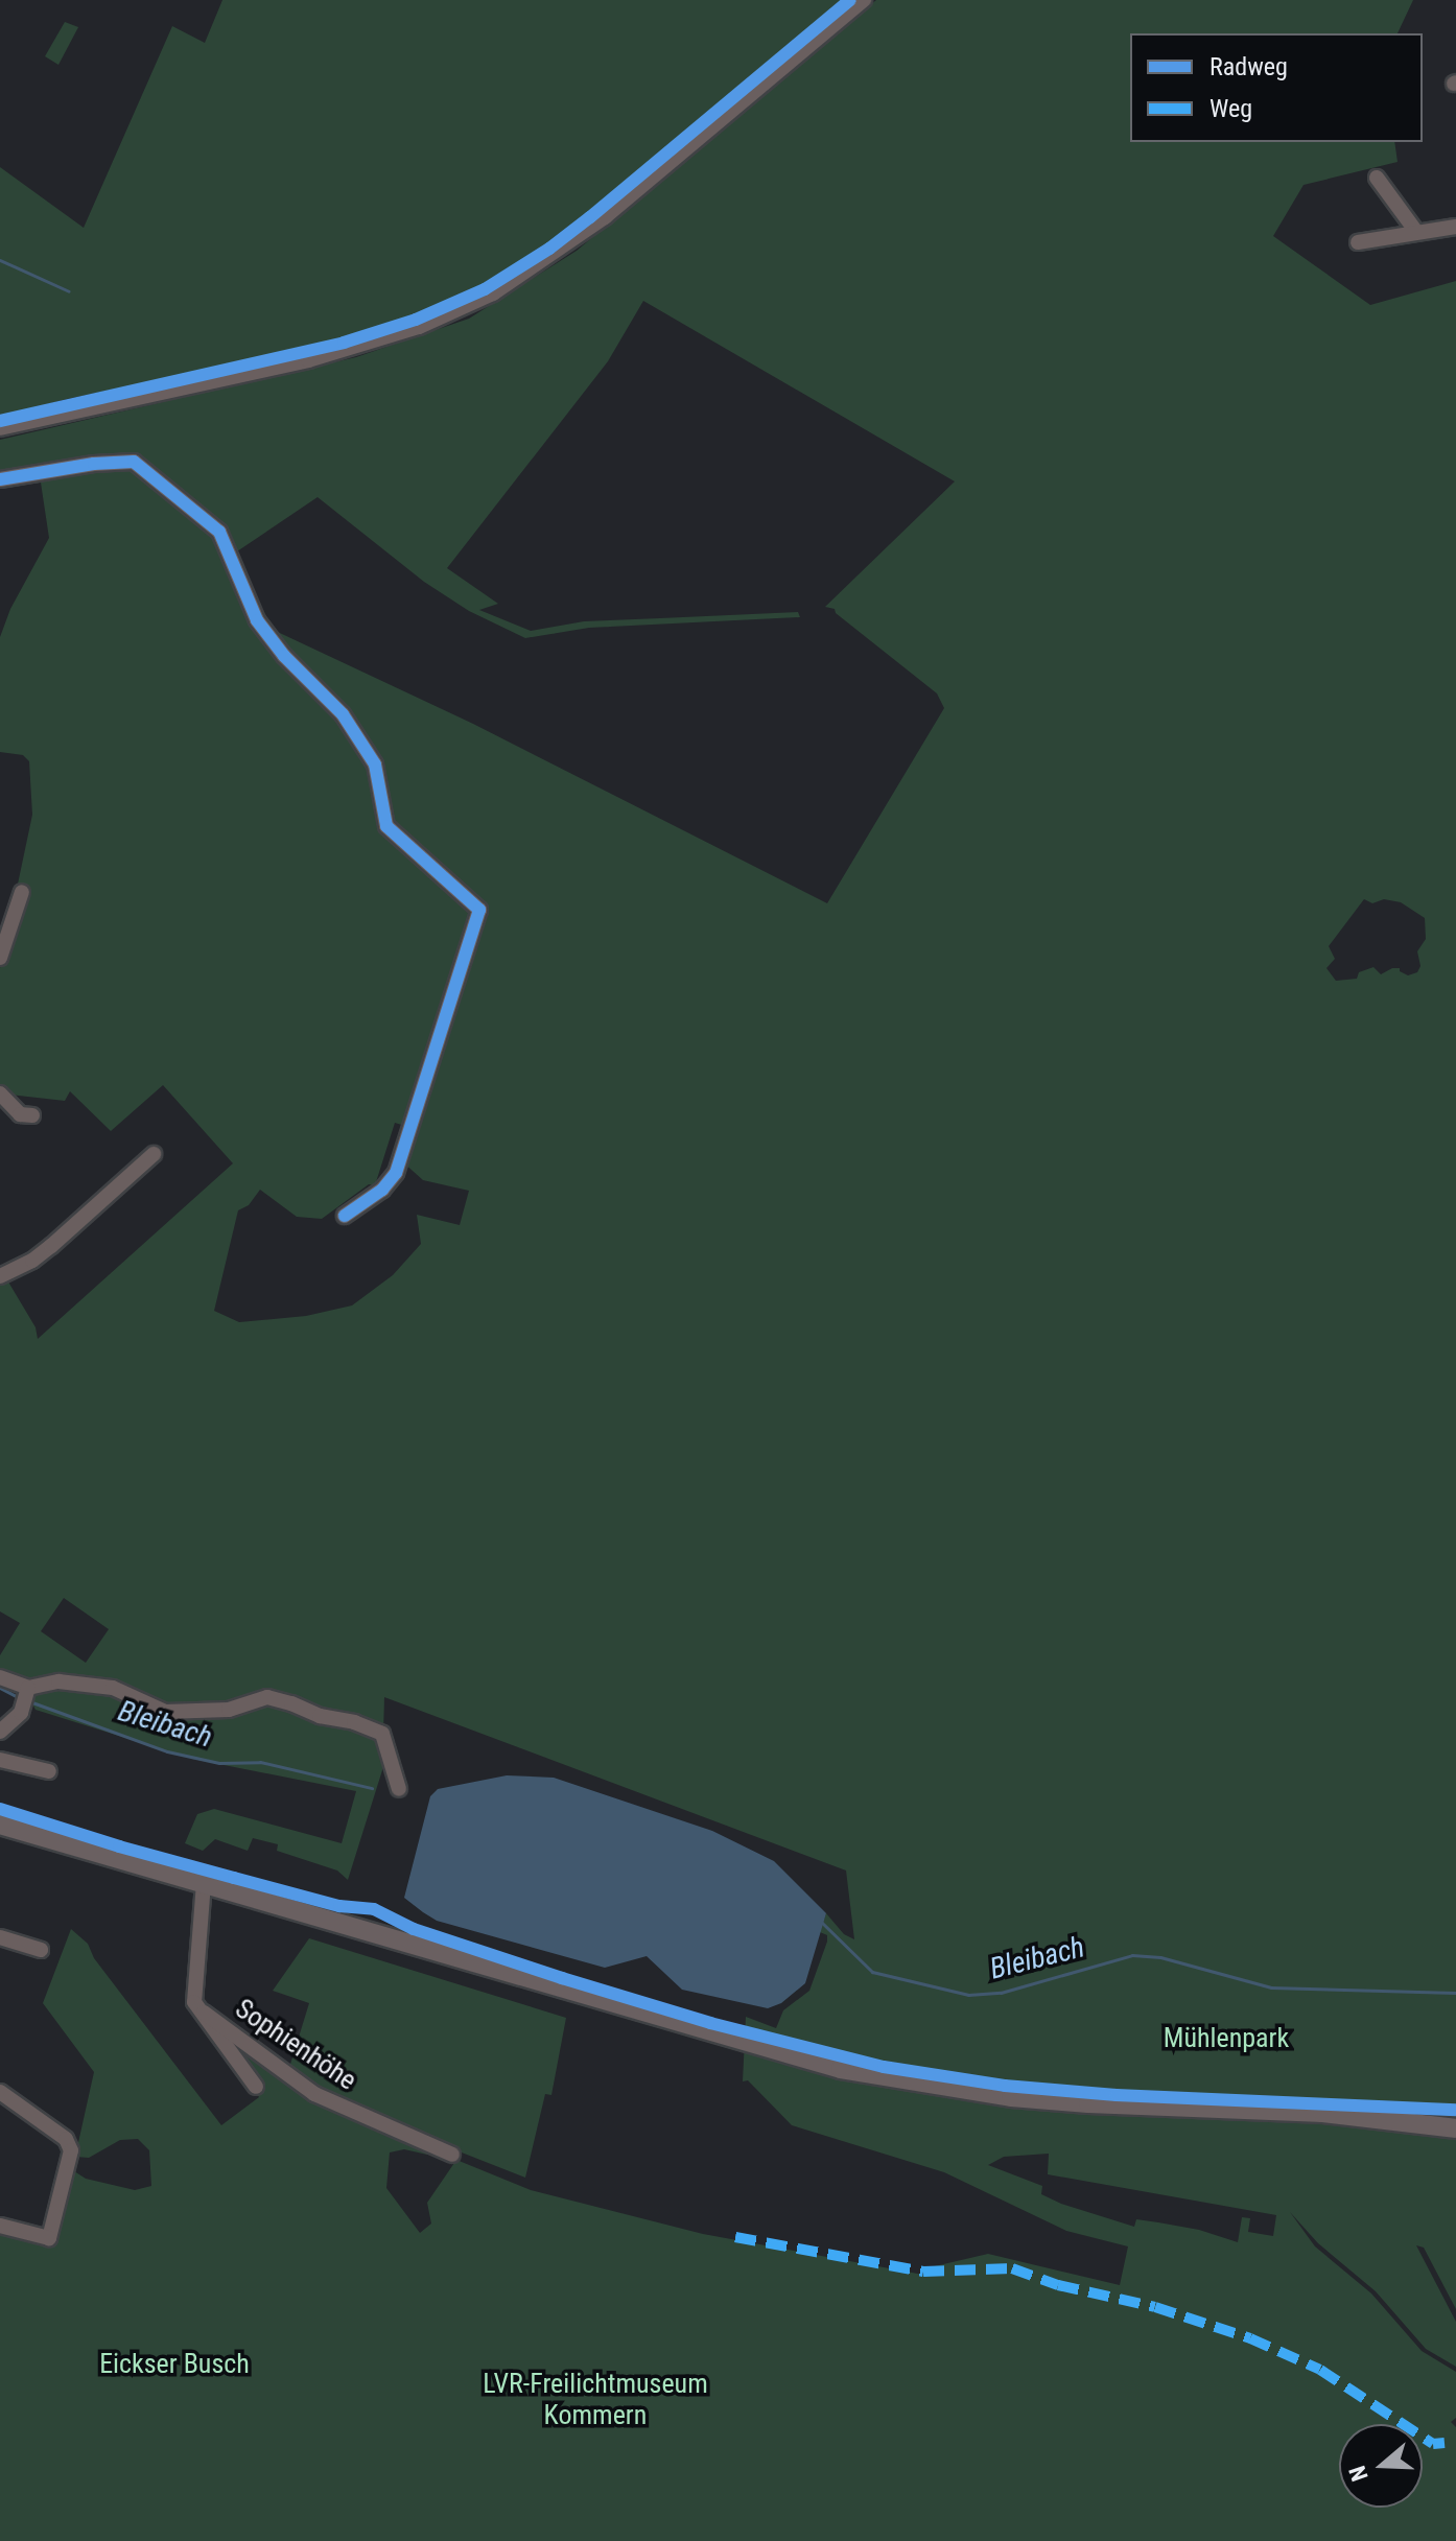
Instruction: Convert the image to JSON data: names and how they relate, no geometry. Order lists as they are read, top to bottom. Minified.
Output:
{"streets":{"street":["Sophienhöhe"]},"water":["Bleibach"],"parks":["Mühlenpark","Eickser Busch","LVR-Freilichtmuseum Kommern"],"legend":["Radweg","Weg"],"north":"left"}
